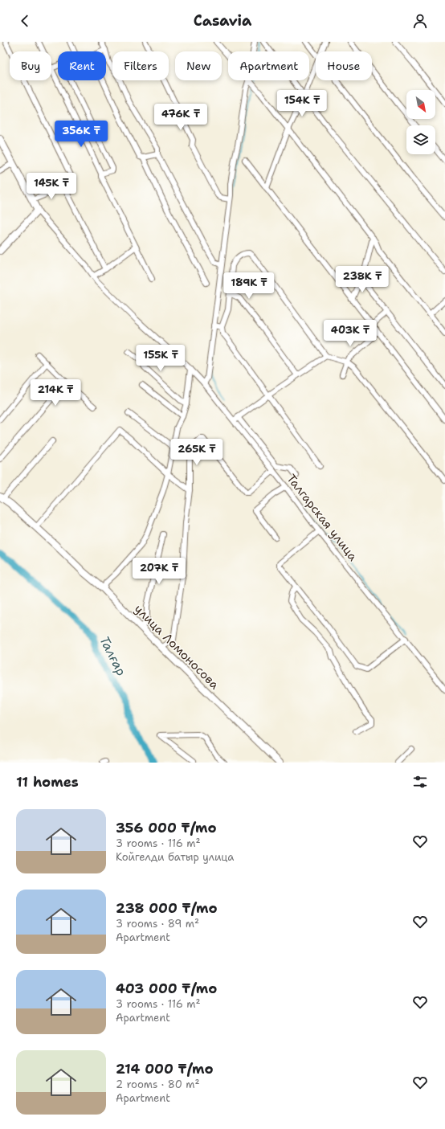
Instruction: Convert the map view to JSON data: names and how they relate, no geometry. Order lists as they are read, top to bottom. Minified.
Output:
{"streets":{"main road":["улица Ломоносова"],"street":["Талгарская улица"]},"water":["Талғар"],"north":"bottom right","page":{"header":"Casavia","chip":["Buy","Rent","Filters","New","Apartment","House"],"price":["154K ₸","476K ₸","356K ₸","145K ₸","238K ₸","189K ₸","403K ₸","155K ₸","214K ₸","265K ₸","207K ₸"],"heading":"11 homes","list":[{"name":"356 000 ₸/mo","note":"3 rooms · 116 m² · Койгелди батыр улица"},{"name":"238 000 ₸/mo","note":"3 rooms · 89 m² · Apartment"},{"name":"403 000 ₸/mo","note":"3 rooms · 116 m² · Apartment"},{"name":"214 000 ₸/mo","note":"2 rooms · 80 m² · Apartment"}]}}
